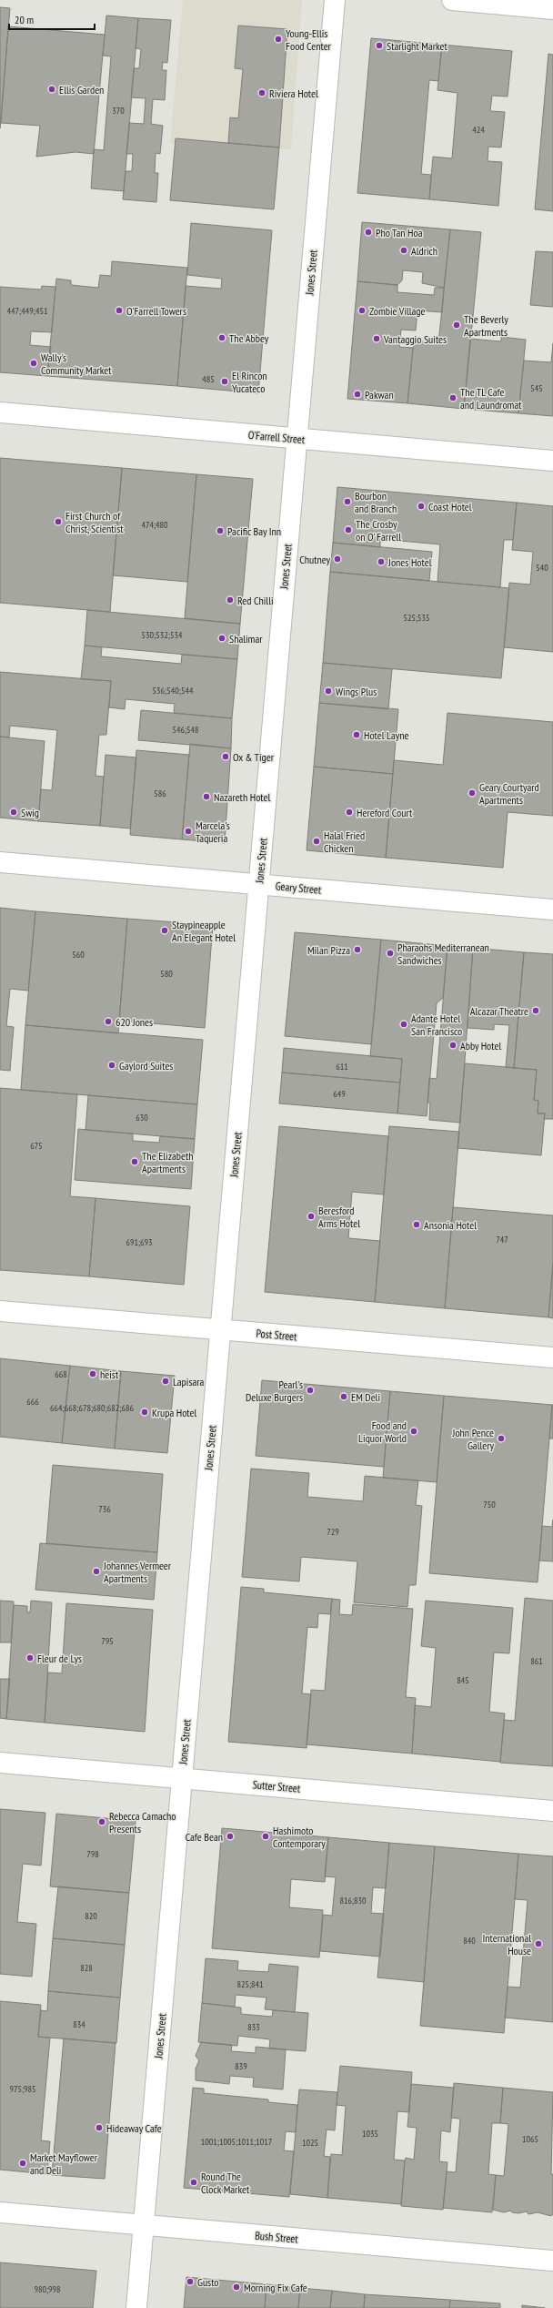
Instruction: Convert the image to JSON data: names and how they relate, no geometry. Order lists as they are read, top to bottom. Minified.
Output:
{"streets":{"main road":["Jones Street","O'Farrell Street","Geary Street","Post Street","Sutter Street","Bush Street"]},"crossings":[["Jones Street","O'Farrell Street"],["Jones Street","Geary Street"],["Jones Street","Post Street"],["Jones Street","Sutter Street"],["Jones Street","Bush Street"]],"places":["Young-Ellis Food Center","Starlight Market","Ellis Garden","Riviera Hotel","Pho Tan Hoa","Aldrich","O'Farrell Towers","Zombie Village","The Beverly Apartments","The Abbey","Vantaggio Suites","Wally's Community Market","El Rincon Yucateco","Pakwan","The TL Cafe and Laundromat","Bourbon and Branch","Coast Hotel","First Church of Christ, Scientist","The Crosby on O' Farrell","Pacific Bay Inn","Chutney","Jones Hotel","Red Chilli","Shalimar","Wings Plus","Hotel Layne","Ox & Tiger","Geary Courtyard Apartments","Nazareth Hotel","Swig","Hereford Court","Marcela's Taqueria","Halal Fried Chicken","Staypineapple An Elegant Hotel","Milan Pizza","Pharaohs Mediterranean Sandwiches","Alcazar Theatre","620 Jones","Adante Hotel San Francisco","Abby Hotel","Gaylord Suites","The Elizabeth Apartments","Beresford Arms Hotel","Ansonia Hotel","heist","Lapisara","Pearl's Deluxe Burgers","EM Deli","Krupa Hotel","Food and Liquor World","John Pence Gallery","Johannes Vermeer Apartments","Fleur de Lys","Rebecca Camacho Presents","Cafe Bean","Hashimoto Contemporary","International House","Hideaway Cafe","Market Mayflower and Deli","Round The Clock Market","Gusto","Morning Fix Cafe"],"house_numbers":["370","424","447;449;451","485","545","474;480","540","525;535","530;532;534","536;540;544","546;548","586","560","580","611","649","630","675","747","691;693","668","666","664;668;678;680;682;686","750","736","729","795","861","845","798","816;830","820","840","828","825;841","834","833","839","975;985","1035","1065","1001;1005;1011;1017","1025","980;998"],"scale_bar":"20 m"}
